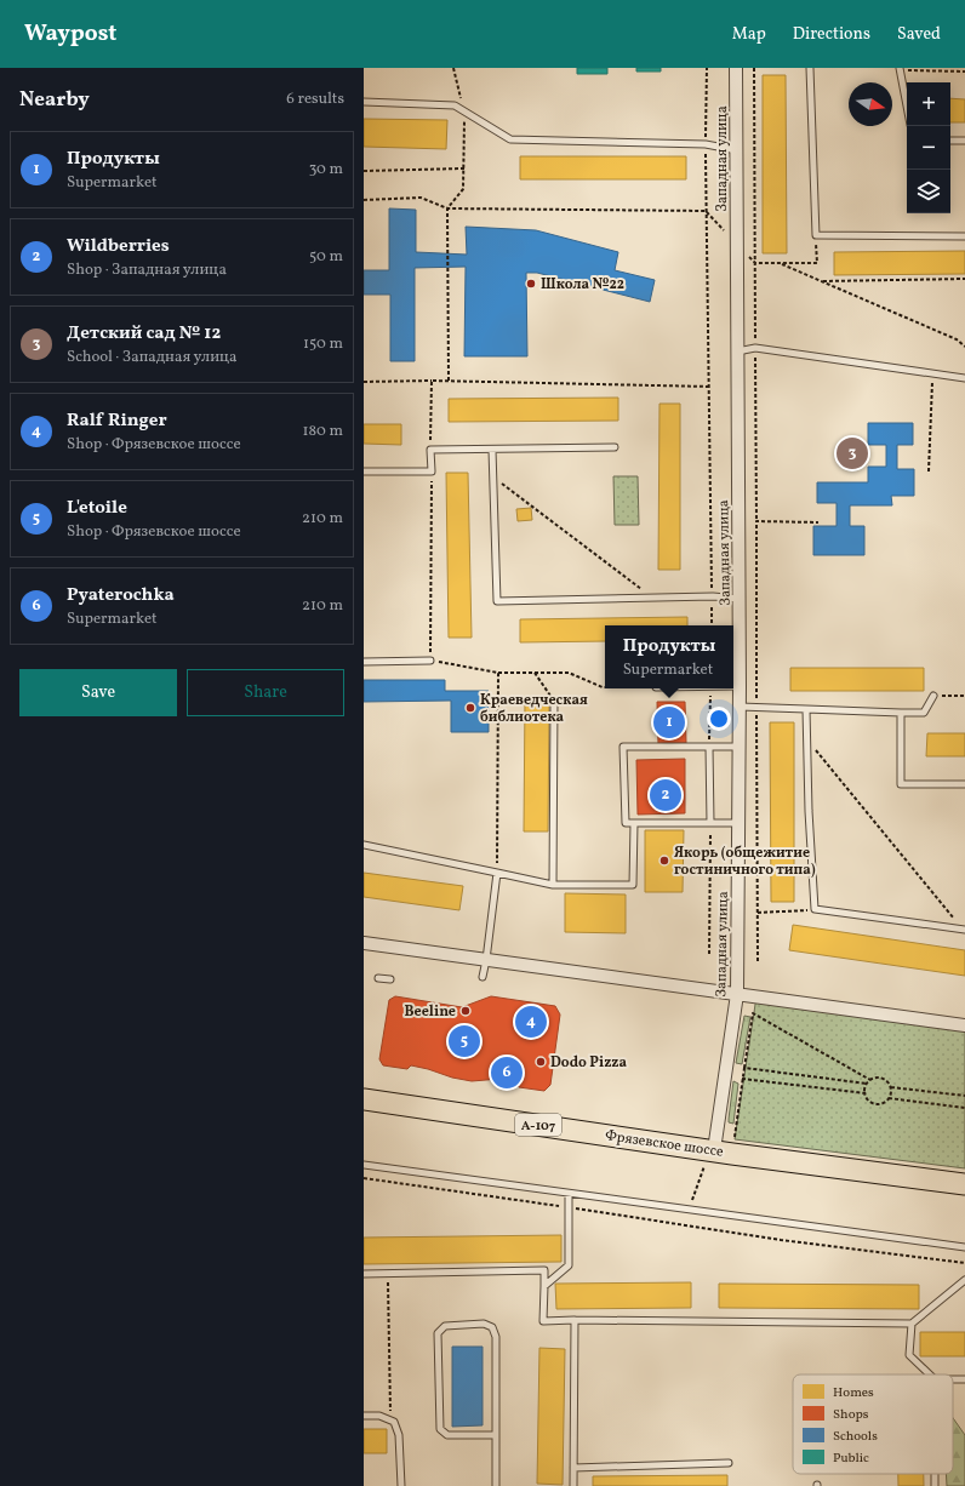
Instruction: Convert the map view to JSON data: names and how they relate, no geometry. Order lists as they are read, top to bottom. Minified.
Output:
{"streets":{"highway":["А-107","Фрязевское шоссе"],"street":["Западная улица"]},"crossings":[["Западная улица","Фрязевское шоссе"]],"places":["Школа №22","Краеведческая библиотека","Якорь (общежитие гостиничного типа)","Beeline","Dodo Pizza"],"legend":["Homes","Shops","Schools","Public"],"north":"right","page":{"header":"Waypost","nav":["Map","Directions","Saved"],"heading":["Nearby","6 results"],"map_buttons":["+","−"],"list":[{"mark":"1","name":"Продукты","note":"Supermarket","value":"30 m"},{"mark":"2","name":"Wildberries","note":"Shop · Западная улица","value":"50 m"},{"mark":"3","name":"Детский сад № 12","note":"School · Западная улица","value":"150 m"},{"mark":"4","name":"Ralf Ringer","note":"Shop · Фрязевское шоссе","value":"180 m"},{"mark":"5","name":"L'etoile","note":"Shop · Фрязевское шоссе","value":"210 m"},{"mark":"6","name":"Pyaterochka","note":"Supermarket","value":"210 m"}],"pins":["3","1","2","4","5","6"],"popup":["Продукты","Supermarket"],"buttons":["Save","Share"]}}
